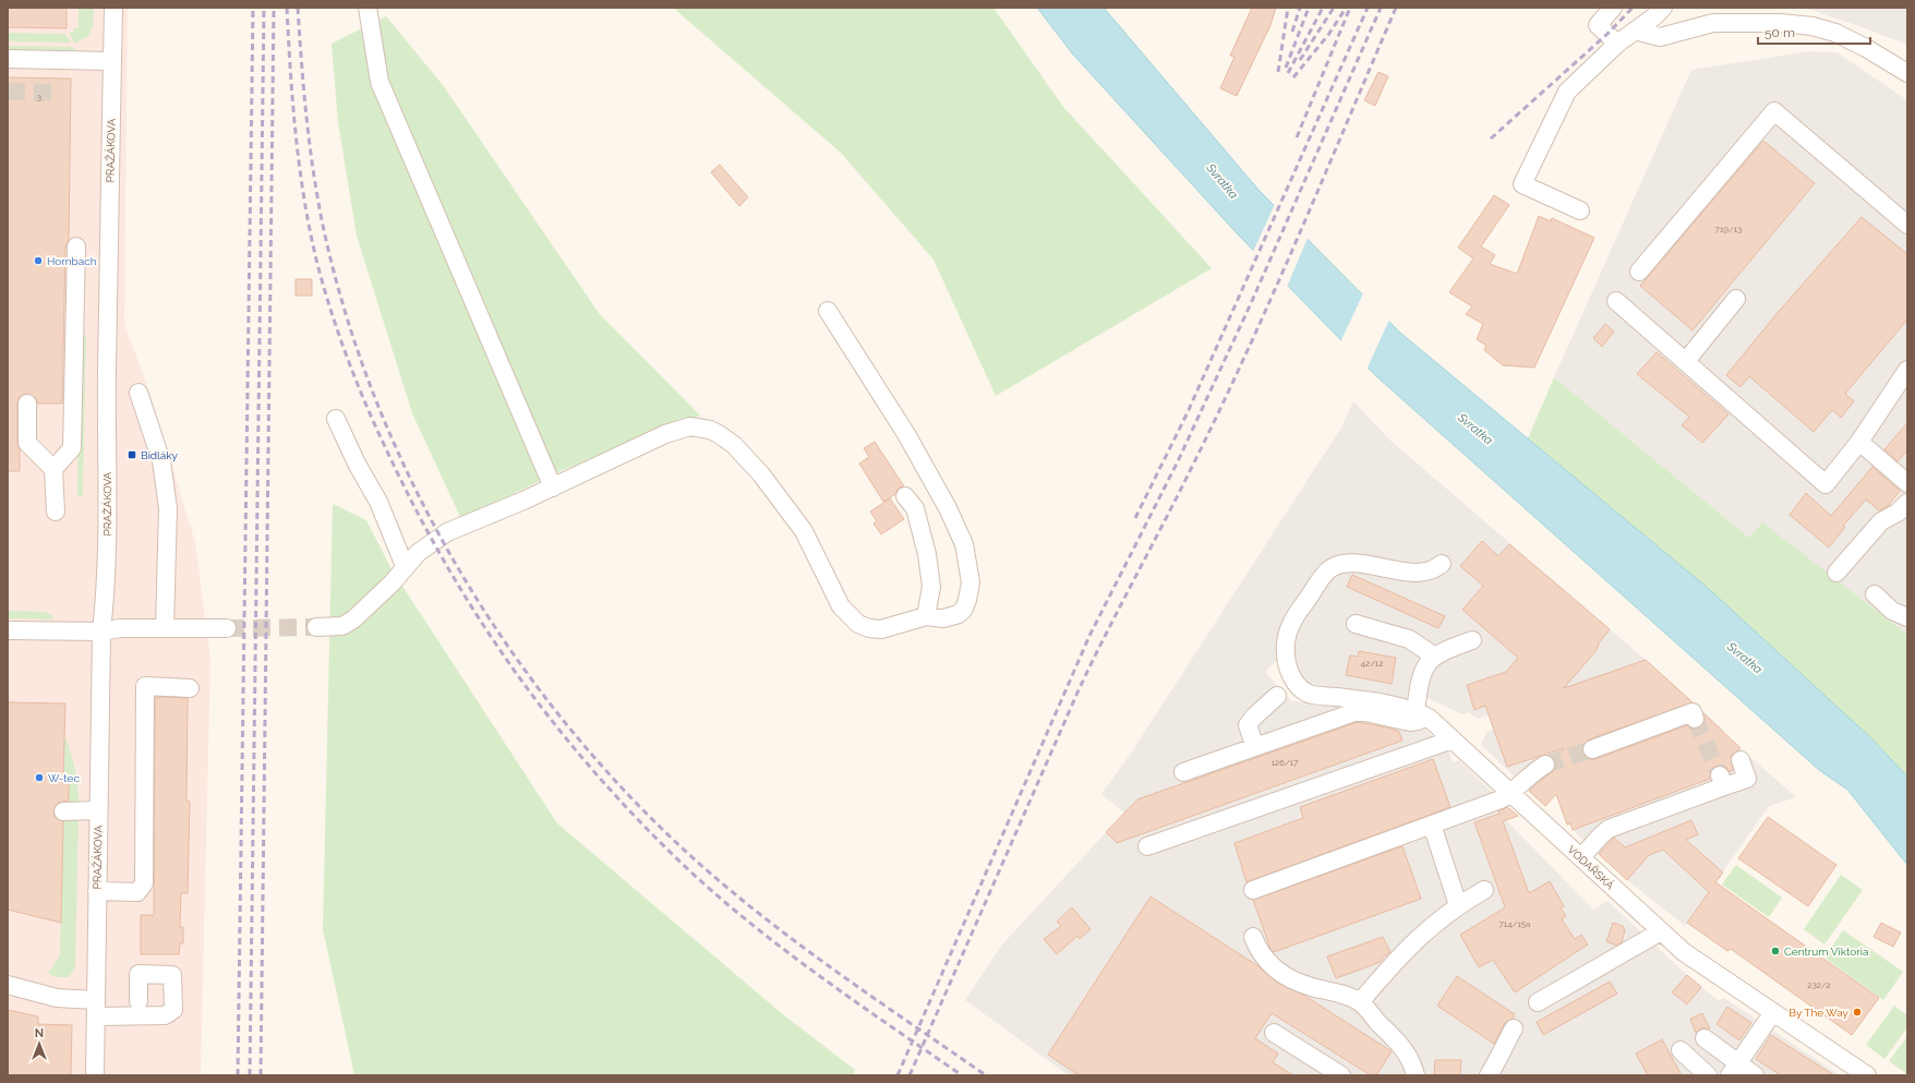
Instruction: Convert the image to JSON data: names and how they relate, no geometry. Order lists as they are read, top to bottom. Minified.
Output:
{"streets":{"street":["PRAŽÁKOVA","VODAŘSKÁ"]},"water":["Svratka"],"places":{"other":["Hornbach","W-tec","Centrum Viktoria","By The Way"],"transit":["Bidláky"]},"house_numbers":["3","719/13","42/12","126/17","714/15a","232/2"],"scale_bar":"50 m","north":"top"}
